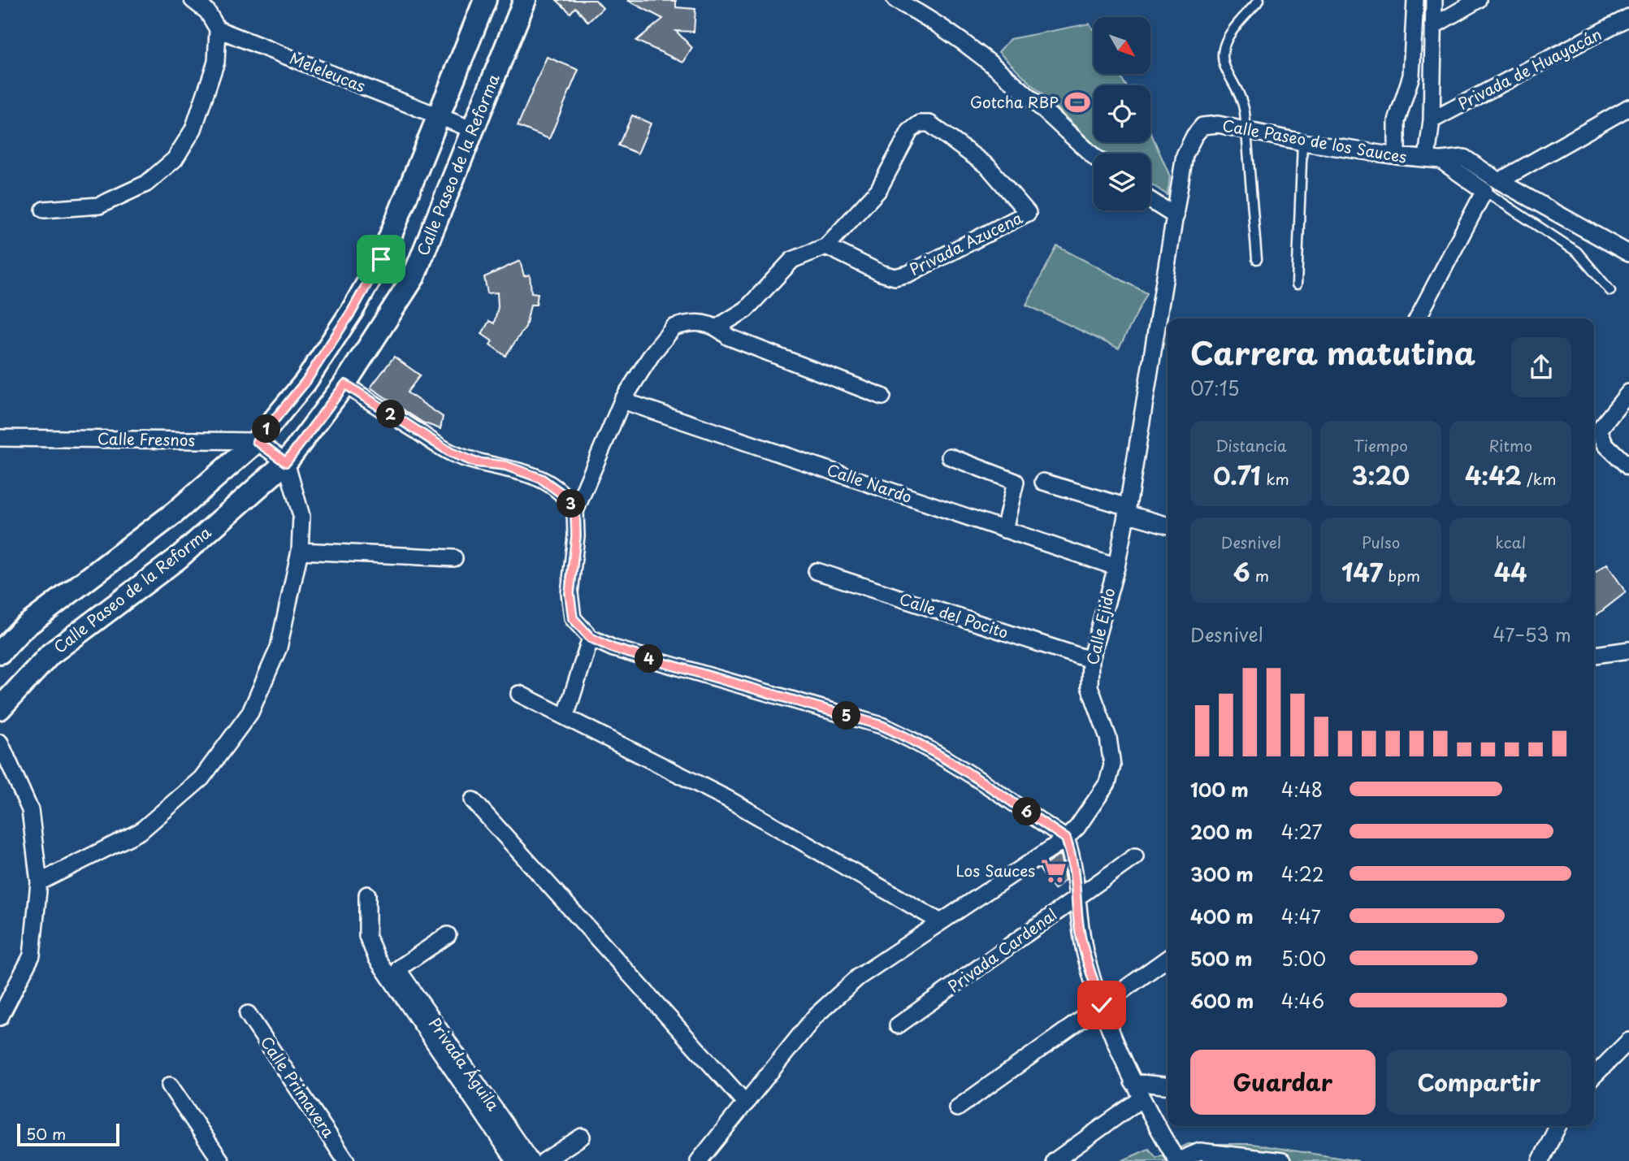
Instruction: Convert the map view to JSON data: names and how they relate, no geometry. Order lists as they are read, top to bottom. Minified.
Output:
{"streets":{"main road":["Calle Paseo de la Reforma"],"street":["Privada de Huayacán","Meleleucas","Calle Paseo de los Sauces","Privada Azucena","Calle Fresnos","Calle Nardo","Calle del Pocito","Calle Ejido","Privada Cardenal","Privada Águila","Calle Primavera"]},"crossings":[["Meleleucas","Calle Paseo de la Reforma"],["Calle Paseo de los Sauces","Calle Ejido"],["Calle Nardo","Calle Ejido"],["Calle del Pocito","Calle Ejido"]],"places":{"sports":["Gotcha RBP"],"supermarket":["Los Sauces"]},"scale_bar":"50 m","north":"bottom right","page":{"heading":["Carrera matutina","07:15"],"pins":["2","1","3","4","5","6"],"stats":[["Distancia","0.71 km"],["Tiempo","3:20"],["Ritmo","4:42 /km"],["Desnivel","6 m"],["Pulso","147 bpm"],["kcal","44"]],"chart":["Desnivel","47–53 m"],"list":[{"name":"100 m","note":"4:48"},{"name":"200 m","note":"4:27"},{"name":"300 m","note":"4:22"},{"name":"400 m","note":"4:47"},{"name":"500 m","note":"5:00"},{"name":"600 m","note":"4:46"}],"buttons":["Guardar","Compartir"],"scale":"50 m"}}
